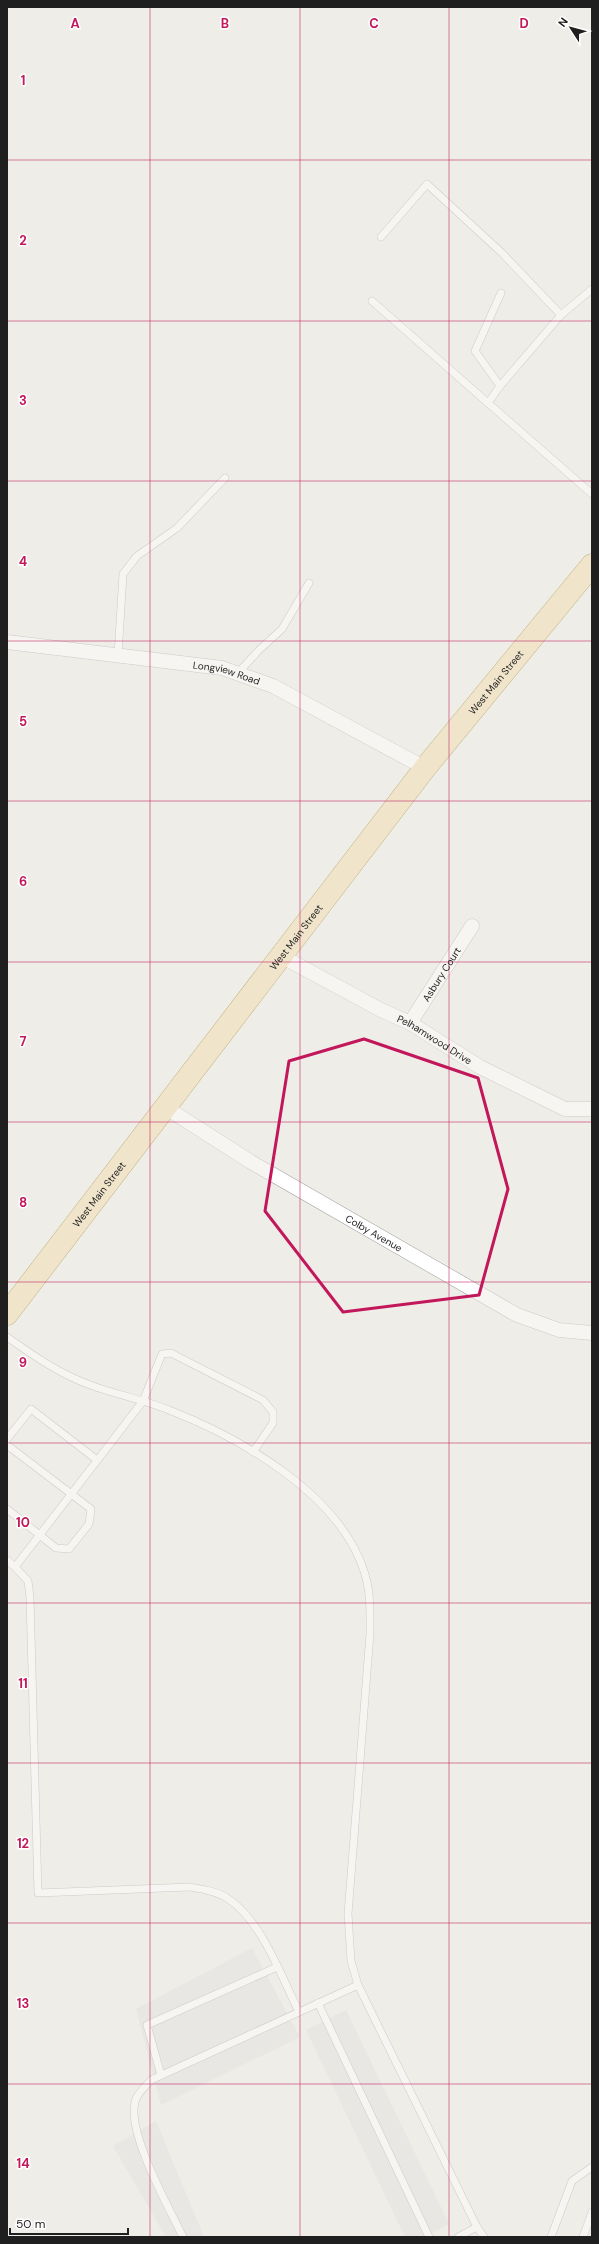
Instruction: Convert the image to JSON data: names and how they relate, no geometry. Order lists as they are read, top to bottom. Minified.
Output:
{"streets":{"main road":["West Main Street"],"street":["Longview Road","Asbury Court","Pelhamwood Drive","Colby Avenue"]},"crossings":[["Longview Road","West Main Street"],["West Main Street","Pelhamwood Drive"],["West Main Street","Colby Avenue"],["Asbury Court","Pelhamwood Drive"]],"scale_bar":"50 m","north":"top left","grid":{"columns":["A","B","C","D"],"rows":["1","2","3","4","5","6","7","8","9","10","11","12","13","14"]}}
